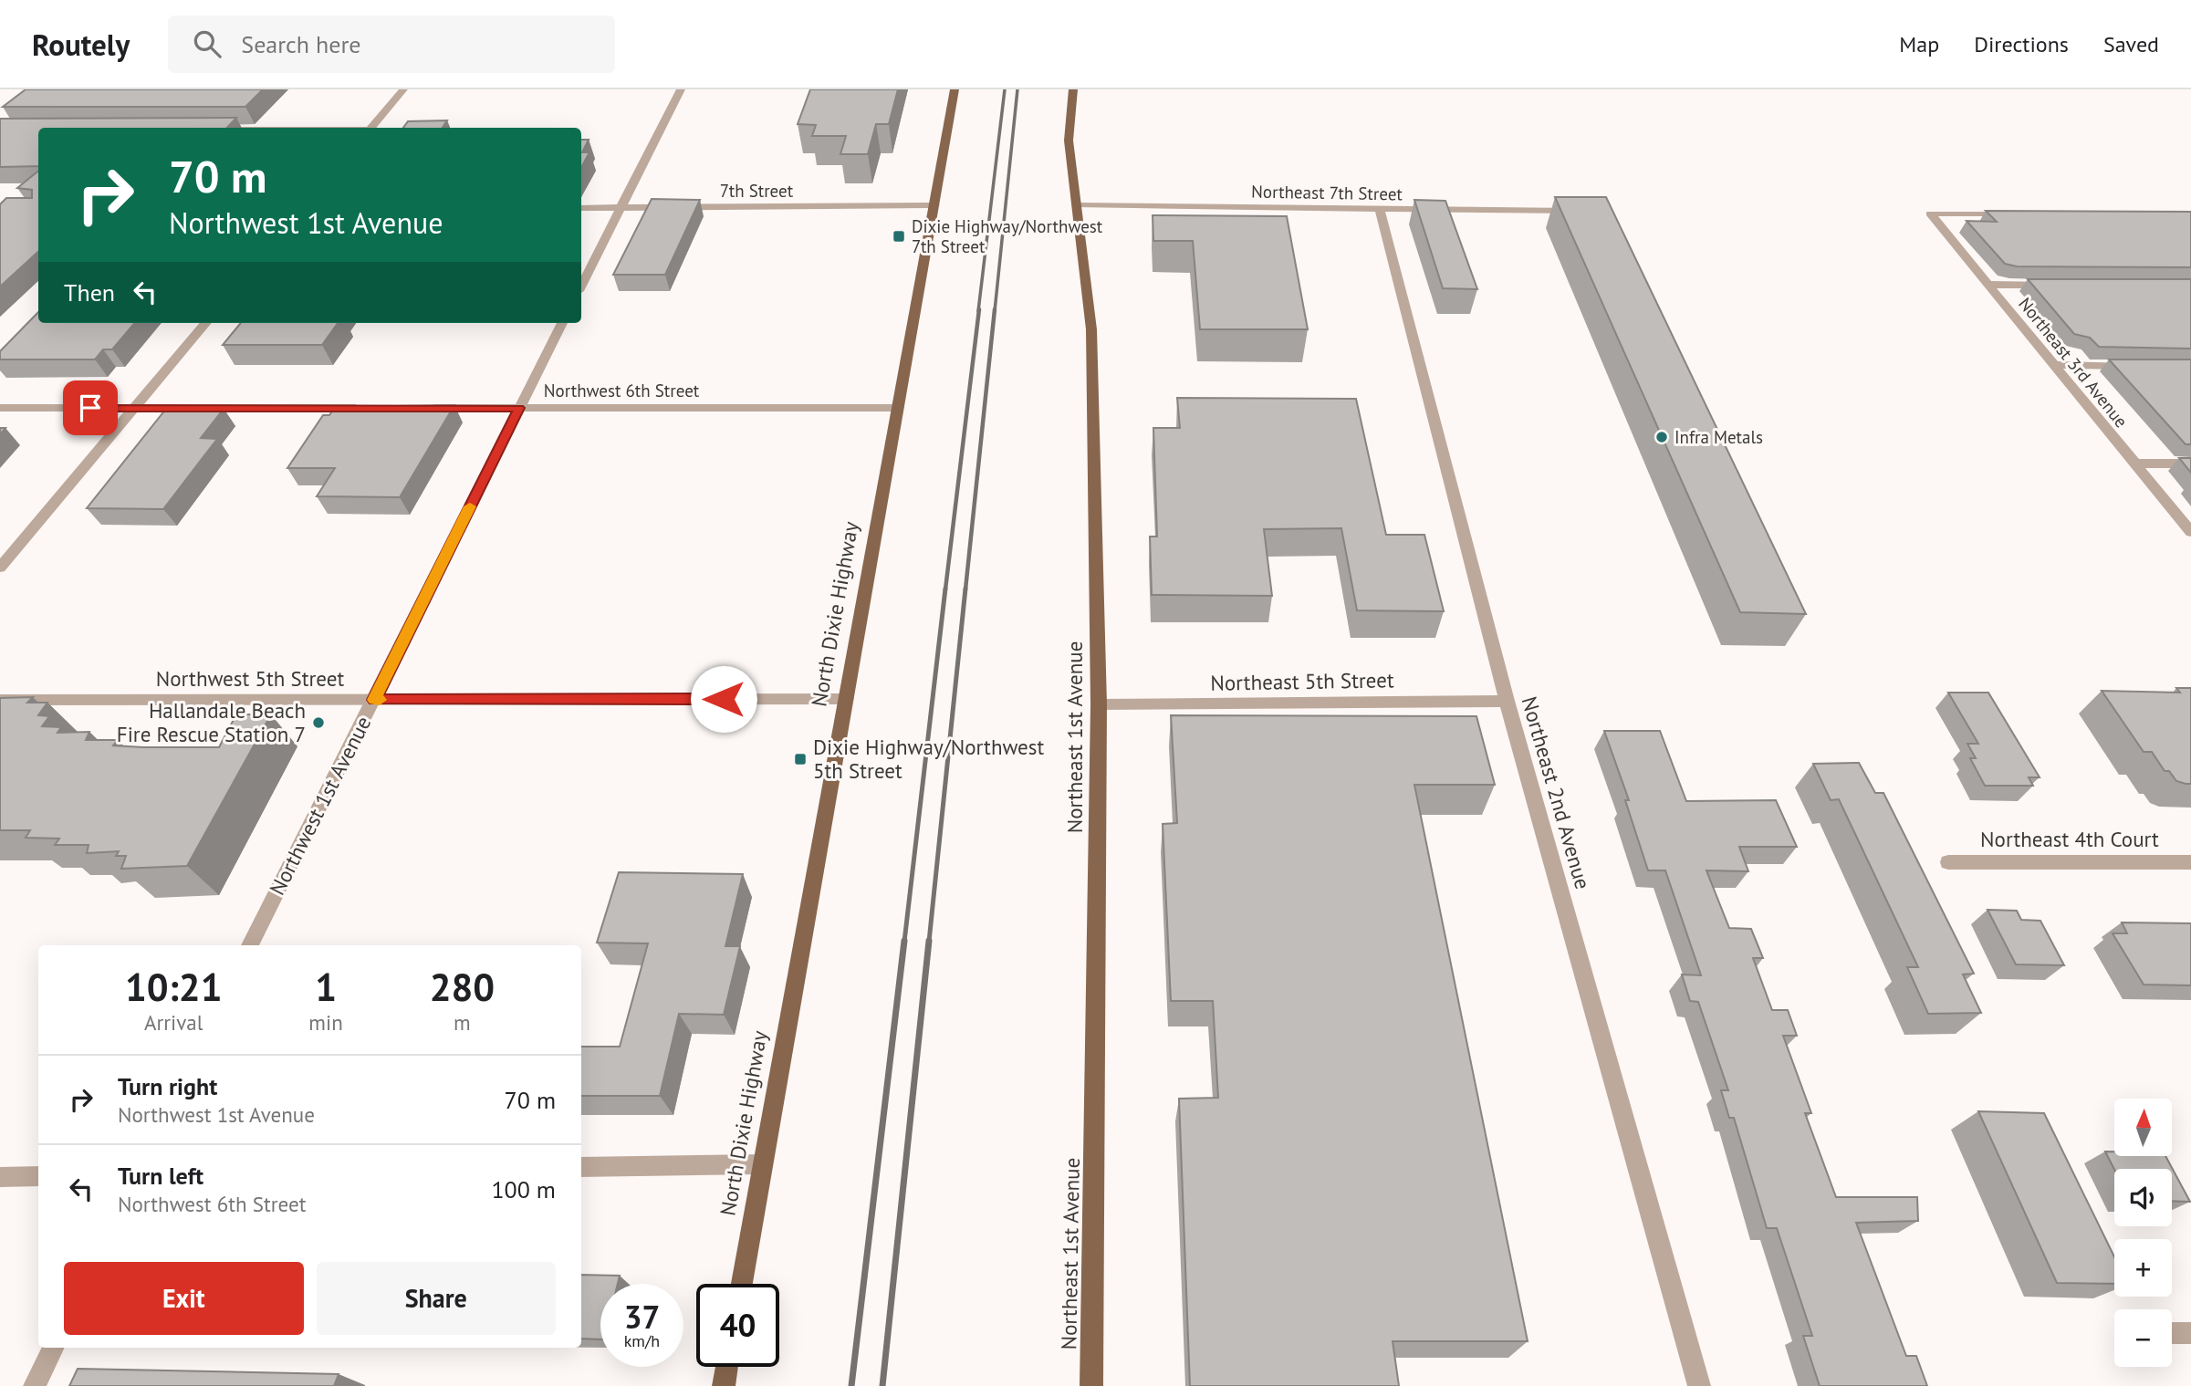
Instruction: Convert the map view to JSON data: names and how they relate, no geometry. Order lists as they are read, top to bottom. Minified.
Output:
{"streets":{"main road":["North Dixie Highway","Northeast 1st Avenue"],"street":["7th Street","Northeast 7th Street","Northeast 3rd Avenue","Northwest 6th Street","Northwest 5th Street","Northeast 5th Street","Northeast 2nd Avenue","Northwest 1st Avenue","Northeast 4th Court"]},"crossings":[["7th Street","North Dixie Highway"],["Northeast 7th Street","Northeast 1st Avenue"],["Northeast 7th Street","Northeast 2nd Avenue"],["Northwest 6th Street","North Dixie Highway"],["Northwest 6th Street","Northwest 1st Avenue"],["North Dixie Highway","Northwest 5th Street"],["Northwest 5th Street","Northwest 1st Avenue"],["Northeast 5th Street","Northeast 1st Avenue"],["Northeast 5th Street","Northeast 2nd Avenue"]],"places":{"transit":["Dixie Highway/Northwest 7th Street","Dixie Highway/Northwest 5th Street"],"other":["Infra Metals","Hallandale Beach Fire Rescue Station 7"]},"north":"top","page":{"header":"Routely","search":"Search here","nav":["Map","Directions","Saved"],"turn":["70 m","Northwest 1st Avenue"],"then":"Then","eta":["10:21","Arrival","1","min","280","m"],"list":[{"name":"Turn right","note":"Northwest 1st Avenue","value":"70 m"},{"name":"Turn left","note":"Northwest 6th Street","value":"100 m"}],"map_buttons":["+","−"],"buttons":["Exit","Share"],"speed":"37 km/h","limit":"40"}}
